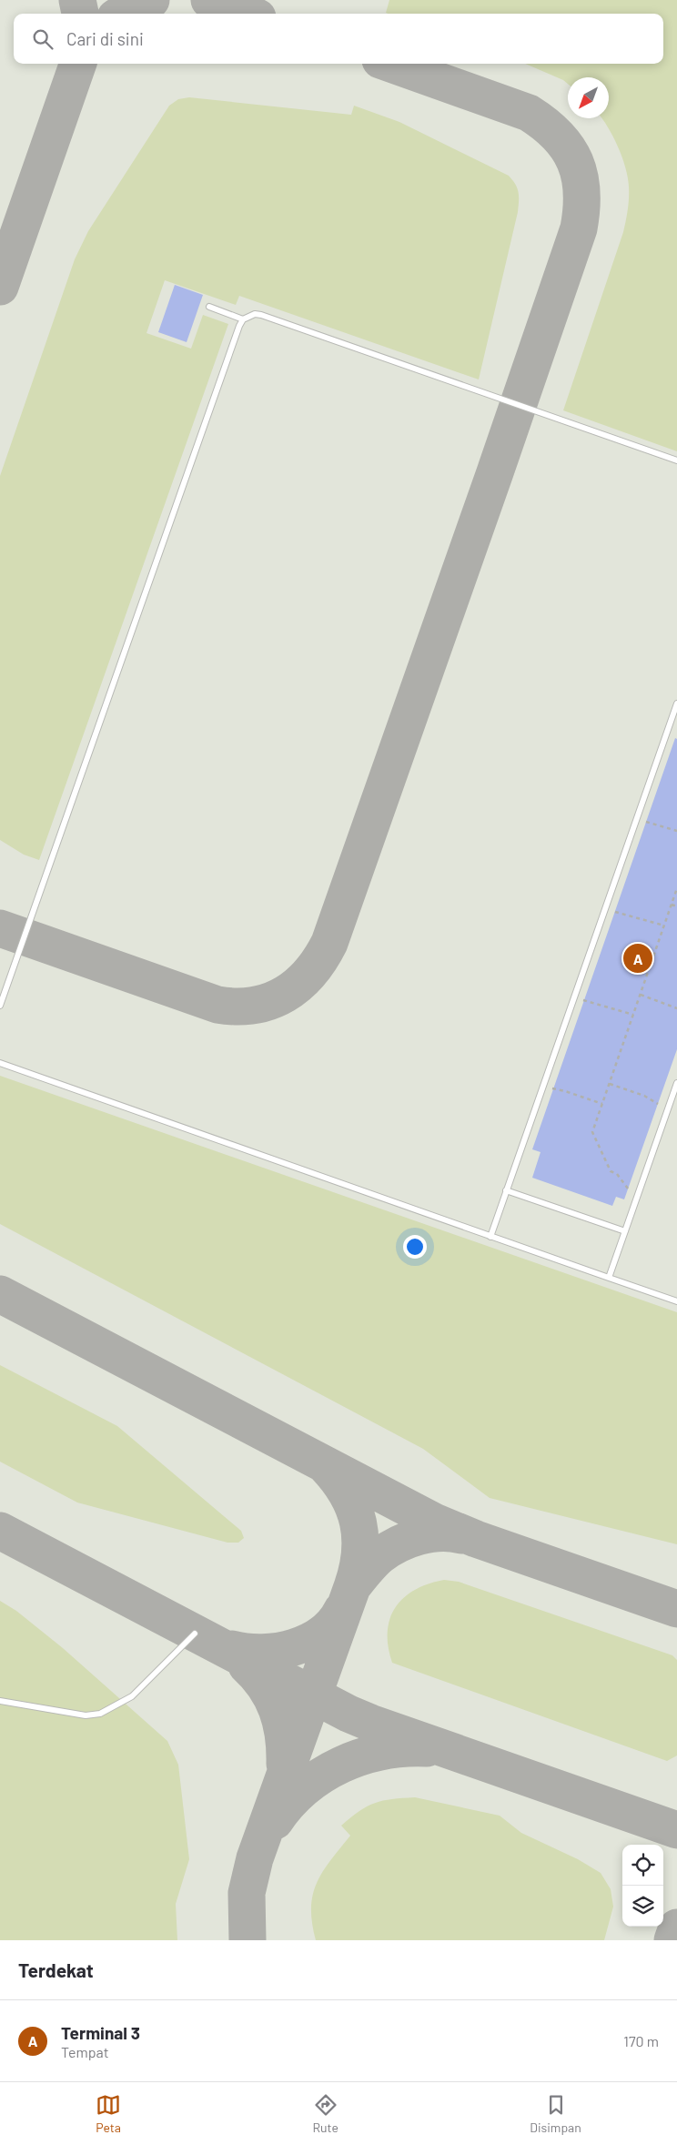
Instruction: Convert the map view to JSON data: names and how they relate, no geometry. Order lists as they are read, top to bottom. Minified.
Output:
{"north":"bottom left","page":{"search":"Cari di sini","pins":"A","heading":"Terdekat","list":[{"mark":"A","name":"Terminal 3","note":"Tempat","value":"170 m"}],"nav":["Peta","Rute","Disimpan"]}}
